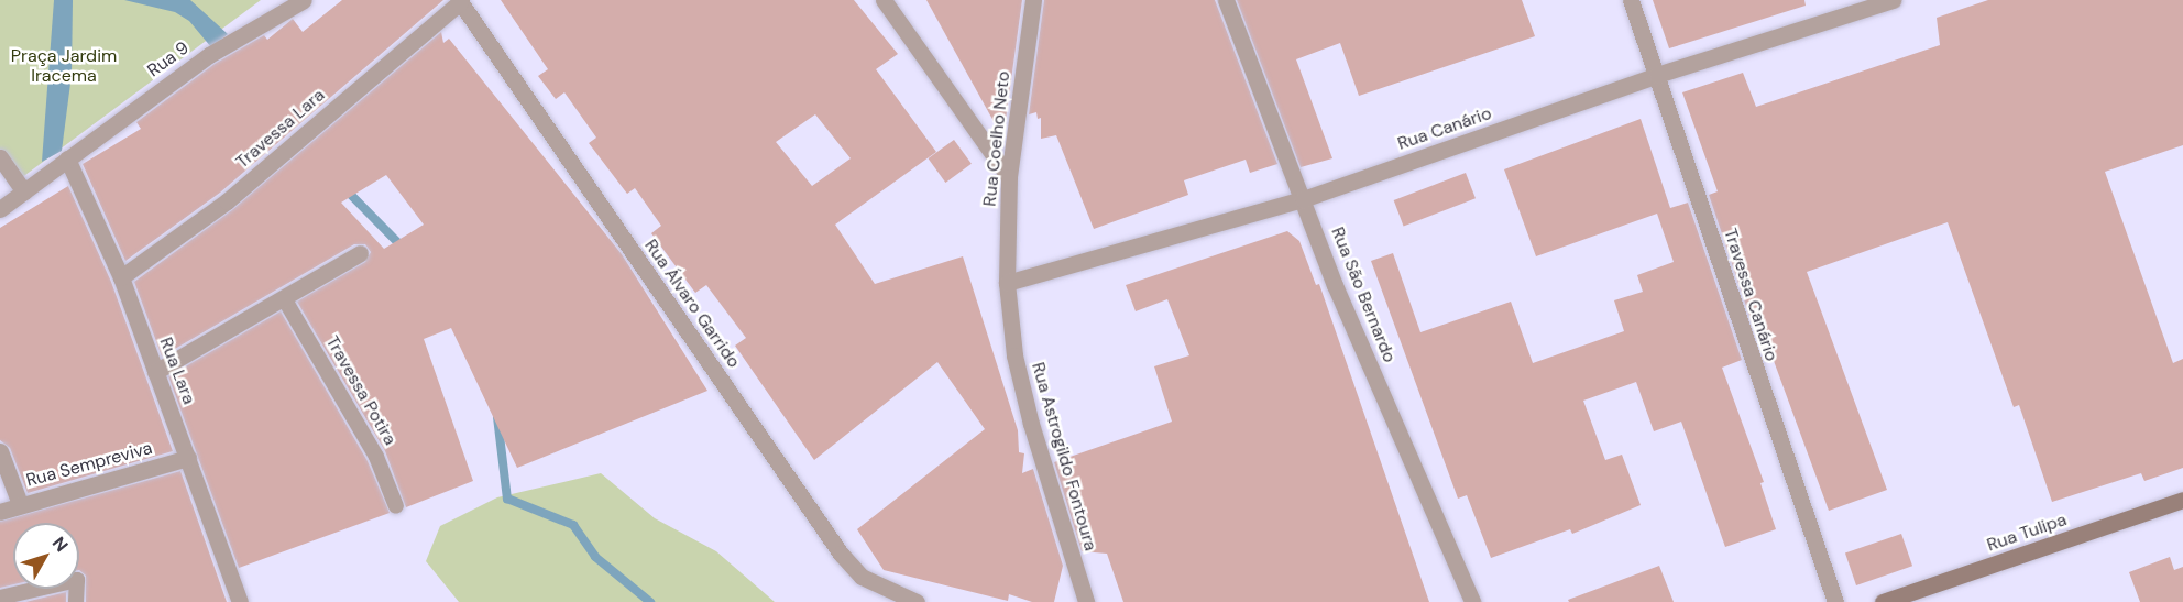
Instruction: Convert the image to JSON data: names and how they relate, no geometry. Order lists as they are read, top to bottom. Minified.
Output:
{"streets":{"street":["Rua 9","Travessa Lara","Rua Canário","Rua Coelho Neto","Rua São Bernardo","Travessa Canário","Rua Álvaro Garrido","Rua Lara","Rua Astrogildo Fontoura","Rua Sempreviva","Rua Tulipa"],"lane":["Travessa Potira"]},"crossings":[["Rua 9","Rua Lara"],["Travessa Lara","Rua Álvaro Garrido"],["Travessa Lara","Rua Lara"],["Rua Canário","Rua Coelho Neto"],["Rua Canário","Rua São Bernardo"],["Rua Canário","Travessa Canário"],["Rua Canário","Rua Astrogildo Fontoura"],["Rua Coelho Neto","Rua Astrogildo Fontoura"],["Rua Lara","Rua Sempreviva"]],"parks":["Praça Jardim Iracema"],"north":"top right"}
